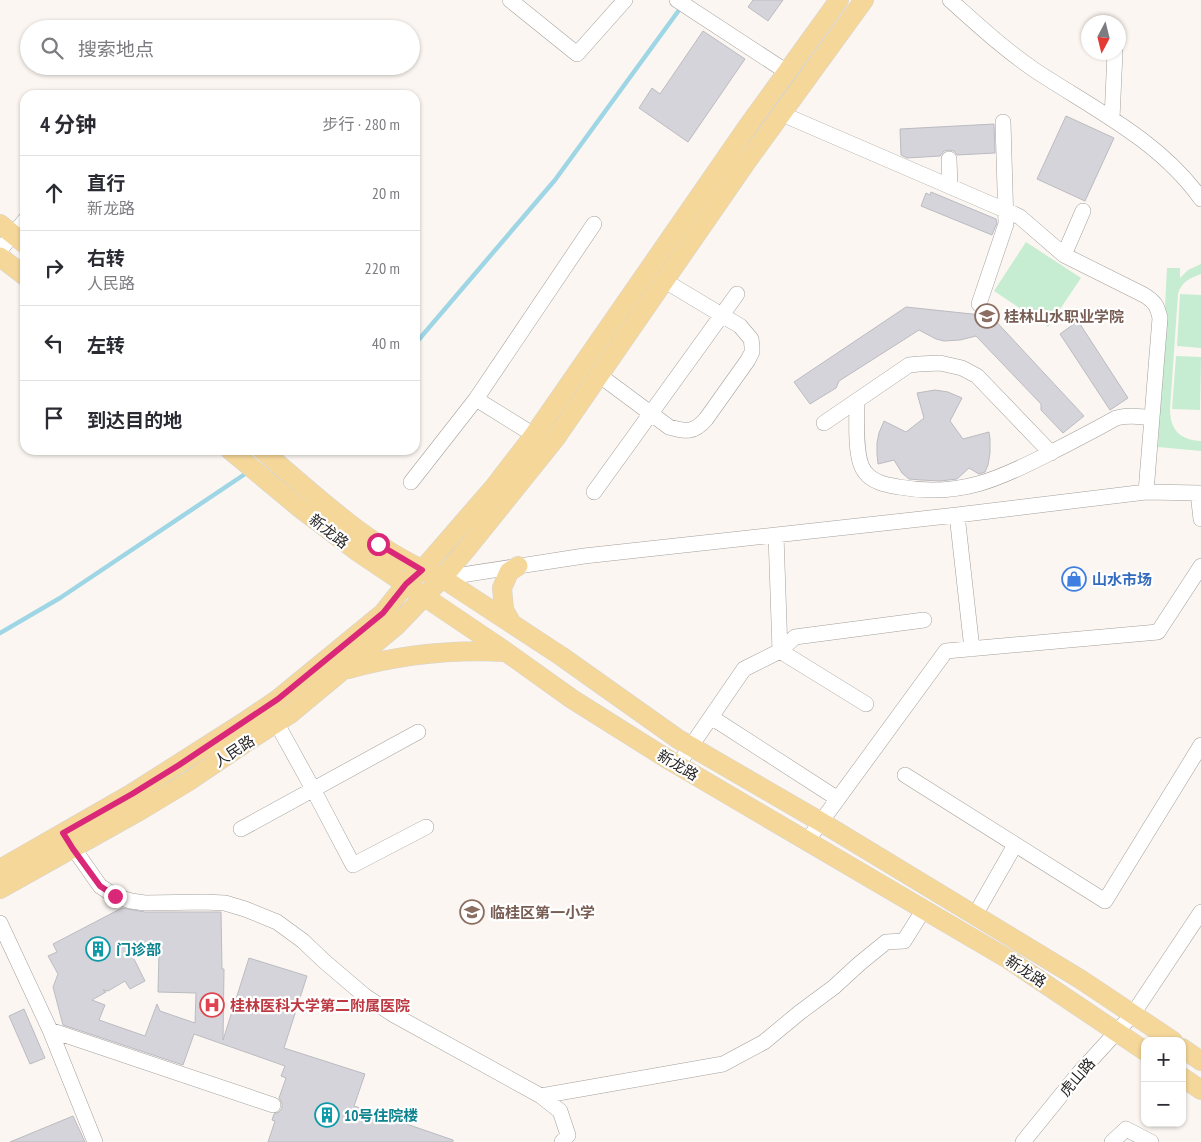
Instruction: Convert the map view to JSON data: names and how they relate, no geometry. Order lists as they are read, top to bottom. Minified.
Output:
{"streets":{"main road":["新龙路","人民路"],"street":["虎山路"]},"crossings":[["新龙路","人民路"],["新龙路","虎山路"]],"places":{"school or university":["桂林山水职业学院","临桂区第一小学"],"shop":["山水市场"],"building":["门诊部","10号住院楼"],"hospital":["桂林医科大学第二附属医院"]},"north":"bottom","page":{"search":"搜索地点","heading":["4 分钟","步行 · 280 m"],"list":[["直行","新龙路","20 m"],["右转","人民路","220 m"],["左转","40 m"],"到达目的地"],"map_buttons":["+","−"]}}
